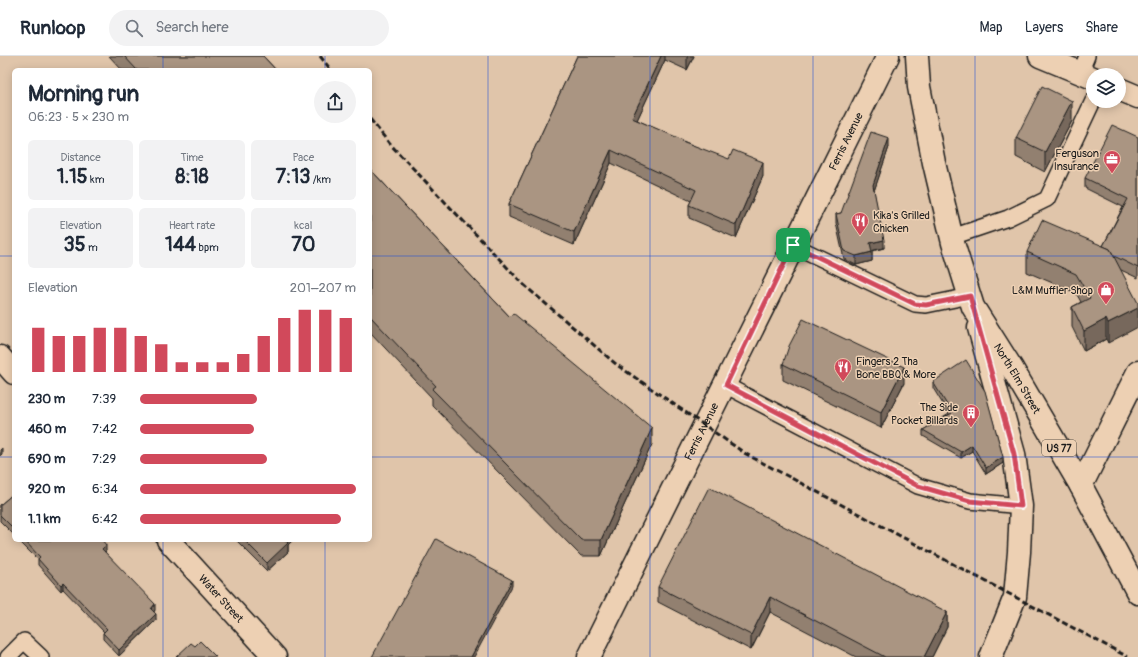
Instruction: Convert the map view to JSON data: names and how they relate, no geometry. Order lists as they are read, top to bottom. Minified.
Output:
{"streets":{"street":["Ferris Avenue","North Elm Street","US 77","Water Street"]},"crossings":[["North Elm Street","US 77"]],"places":{"office":["Ferguson Insurance"],"restaurant":["Kika's Grilled Chicken","Fingers 2 Tha Bone BBQ & More"],"shop":["L&M Muffler Shop"],"building":["The Side Pocket Billards"]},"page":{"header":"Runloop","search":"Search here","nav":["Map","Layers","Share"],"heading":["Morning run","06:23 · 5 × 230 m"],"stats":[["Distance","1.15 km"],["Time","8:18"],["Pace","7:13 /km"],["Elevation","35 m"],["Heart rate","144 bpm"],["kcal","70"]],"chart":["Elevation","201–207 m"],"list":[{"name":"230 m","note":"7:39"},{"name":"460 m","note":"7:42"},{"name":"690 m","note":"7:29"},{"name":"920 m","note":"6:34"},{"name":"1.1 km","note":"6:42"}]}}
